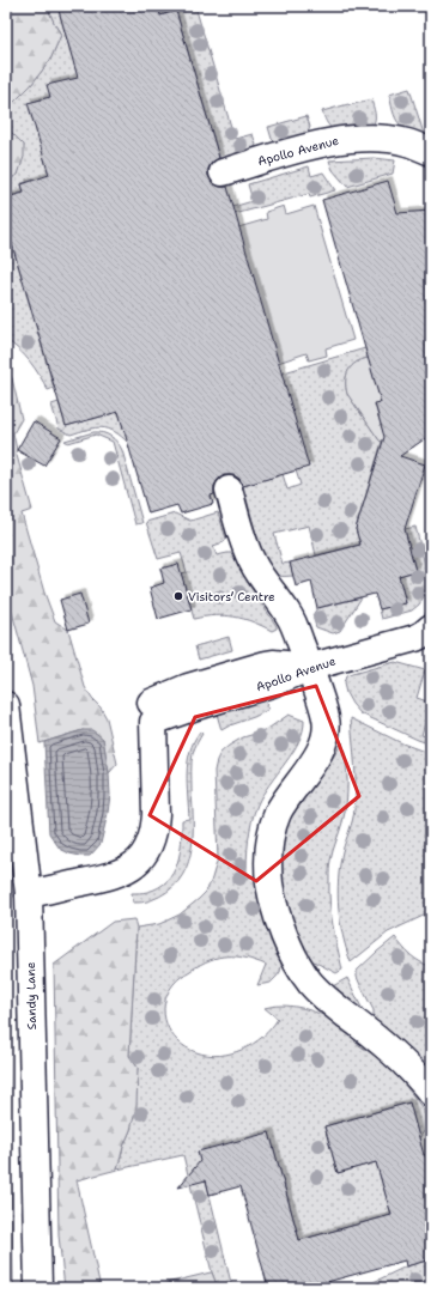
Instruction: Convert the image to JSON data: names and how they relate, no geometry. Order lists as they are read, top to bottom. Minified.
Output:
{"streets":{"main road":["Apollo Avenue","Sandy Lane"]},"crossings":[["Apollo Avenue","Sandy Lane"]],"places":["Visitors’ Centre"]}
